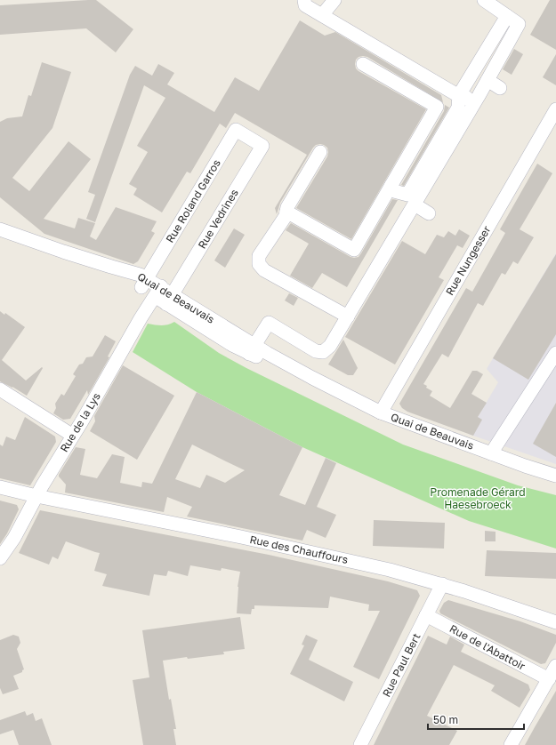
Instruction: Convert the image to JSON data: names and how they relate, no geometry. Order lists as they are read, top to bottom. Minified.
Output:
{"streets":{"street":["Rue Roland Garros","Rue Vedrines","Rue Nungesser","Quai de Beauvais","Rue de la Lys","Rue des Chauffours","Rue de l'Abattoir","Rue Paul Bert"]},"crossings":[["Rue Roland Garros","Rue Vedrines"],["Rue Roland Garros","Quai de Beauvais"],["Rue Vedrines","Quai de Beauvais"],["Rue Nungesser","Quai de Beauvais"],["Quai de Beauvais","Rue de la Lys"],["Rue de la Lys","Rue des Chauffours"],["Rue des Chauffours","Rue Paul Bert"],["Rue de l'Abattoir","Rue Paul Bert"]],"parks":["Promenade Gérard Haesebroeck"],"scale_bar":"50 m"}
